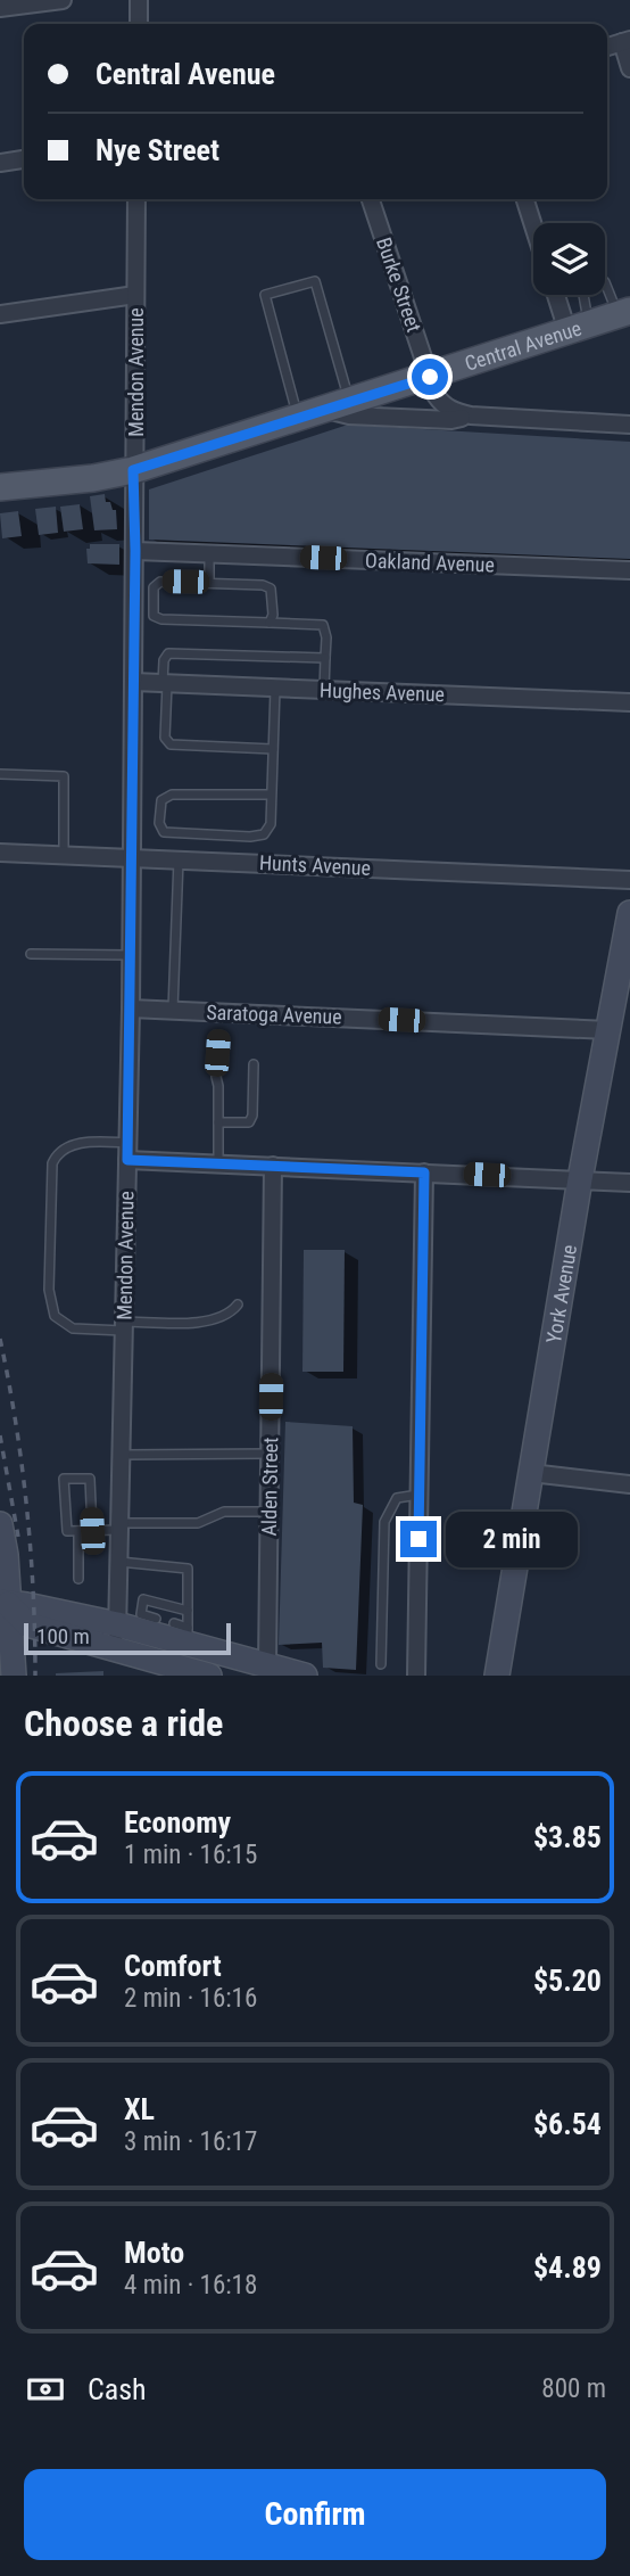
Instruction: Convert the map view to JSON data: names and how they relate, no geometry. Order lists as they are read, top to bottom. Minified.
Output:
{"streets":{"main road":["Central Avenue"],"street":["Burke Street","Mendon Avenue","Oakland Avenue","Hughes Avenue","Hunts Avenue","Saratoga Avenue","York Avenue","Alden Street"]},"crossings":[["Burke Street","Central Avenue"],["Central Avenue","Mendon Avenue"],["Mendon Avenue","Oakland Avenue"],["Mendon Avenue","Hughes Avenue"],["Mendon Avenue","Hunts Avenue"],["Mendon Avenue","Saratoga Avenue"],["Saratoga Avenue","York Avenue"]],"scale_bar":"100 m","page":{"banner":["Central Avenue","Nye Street"],"bubble":"2 min","scale":"100 m","heading":"Choose a ride","list":[{"name":"Economy","note":"1 min · 16:15","value":"$3.85"},{"name":"Comfort","note":"2 min · 16:16","value":"$5.20"},{"name":"XL","note":"3 min · 16:17","value":"$6.54"},{"name":"Moto","note":"4 min · 16:18","value":"$4.89"}],"pay":["Cash","800 m"],"buttons":"Confirm"}}
